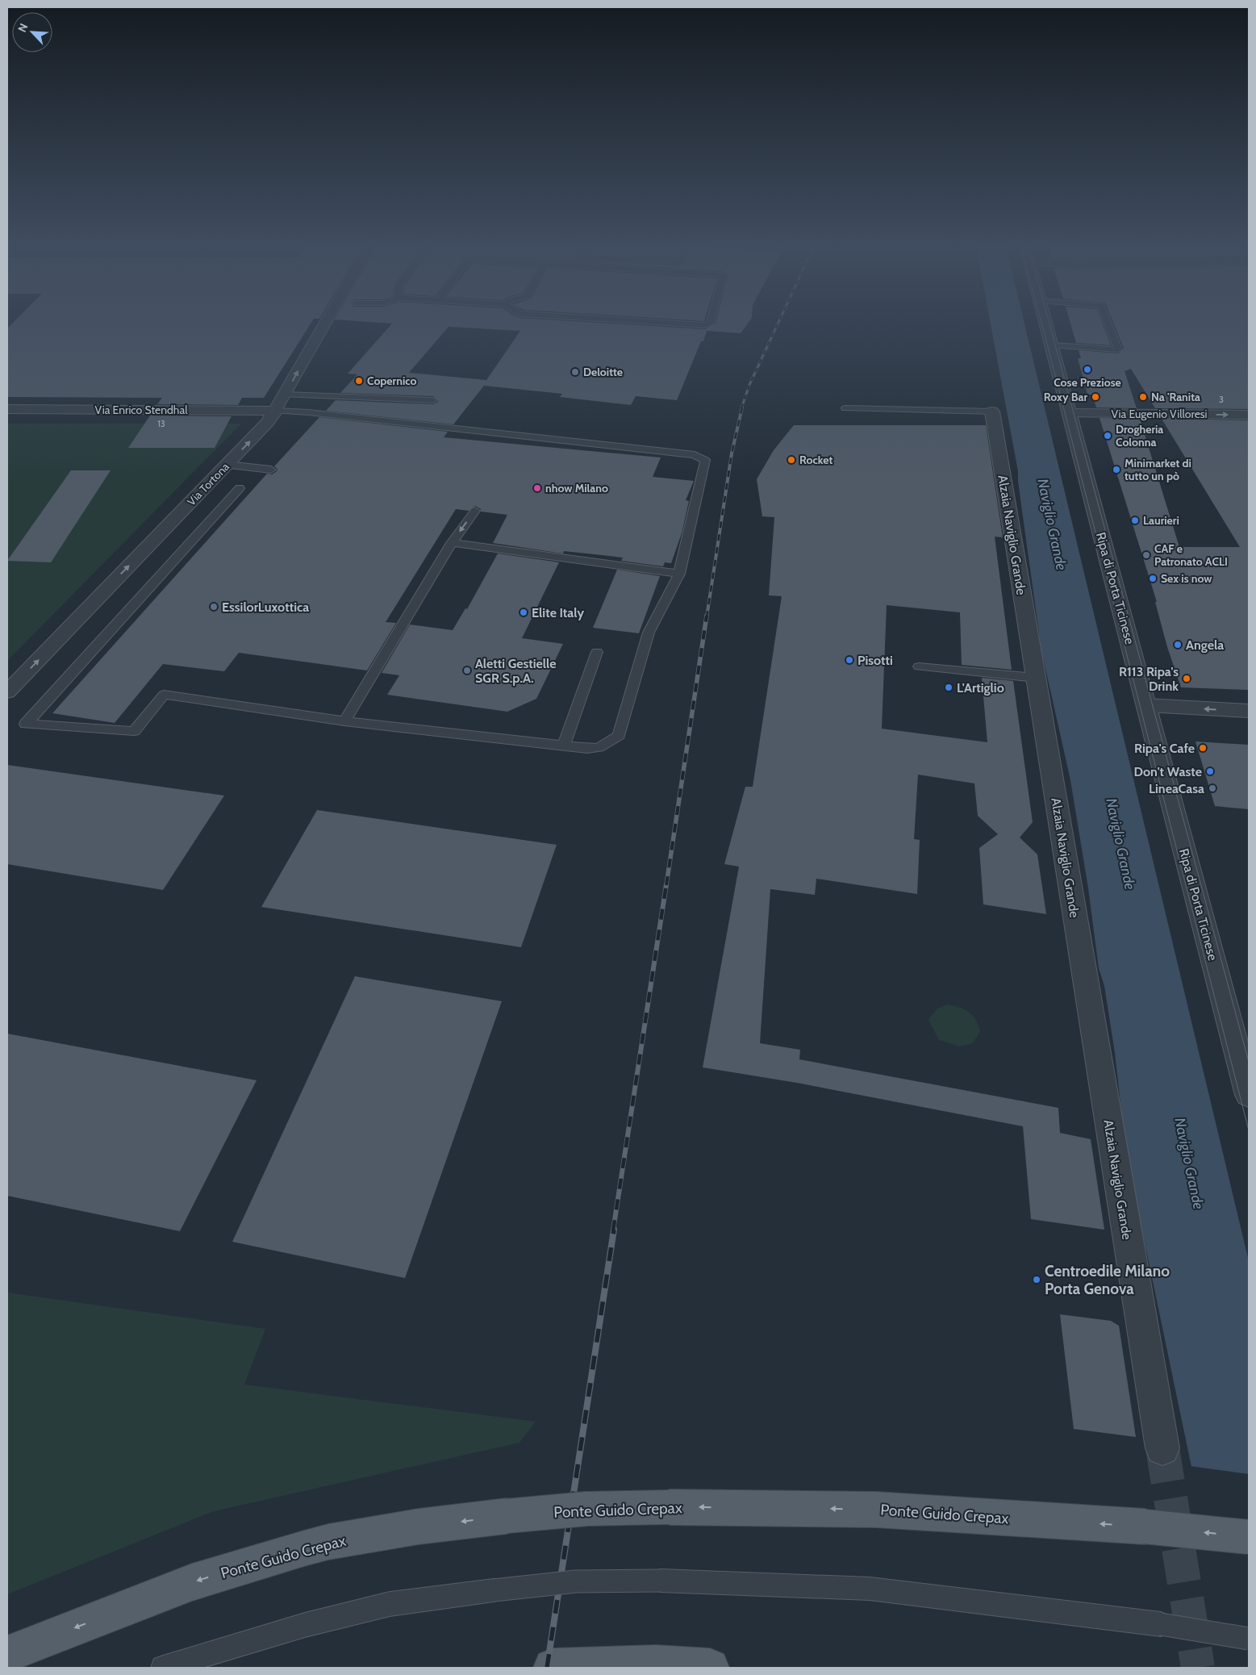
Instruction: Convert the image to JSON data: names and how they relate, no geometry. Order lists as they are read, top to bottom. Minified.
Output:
{"streets":{"main road":["Ponte Guido Crepax"],"street":["Via Enrico Stendhal","Via Eugenio Villoresi","Via Tortona","Alzaia Naviglio Grande","Ripa di Porta Ticinese"]},"crossings":[["Via Enrico Stendhal","Via Tortona"],["Via Eugenio Villoresi","Ripa di Porta Ticinese"]],"one_way":["Via Eugenio Villoresi","Via Tortona","Ponte Guido Crepax"],"water":["Naviglio Grande"],"places":["Cose Preziose","Deloitte","Copernico","Roxy Bar","Na 'Ranita","Drogheria Colonna","Rocket","Minimarket di tutto un pò","nhow Milano","Laurieri","CAF e Patronato ACLI","Sex is now","EssilorLuxottica","Elite Italy","Angela","Pisotti","Aletti Gestielle SGR S.p.A.","R113 Ripa's Drink","L'Artiglio","Ripa's Cafe","Don't Waste","LineaCasa","Centroedile Milano Porta Genova"],"house_numbers":["3","13"],"north":"top left"}
